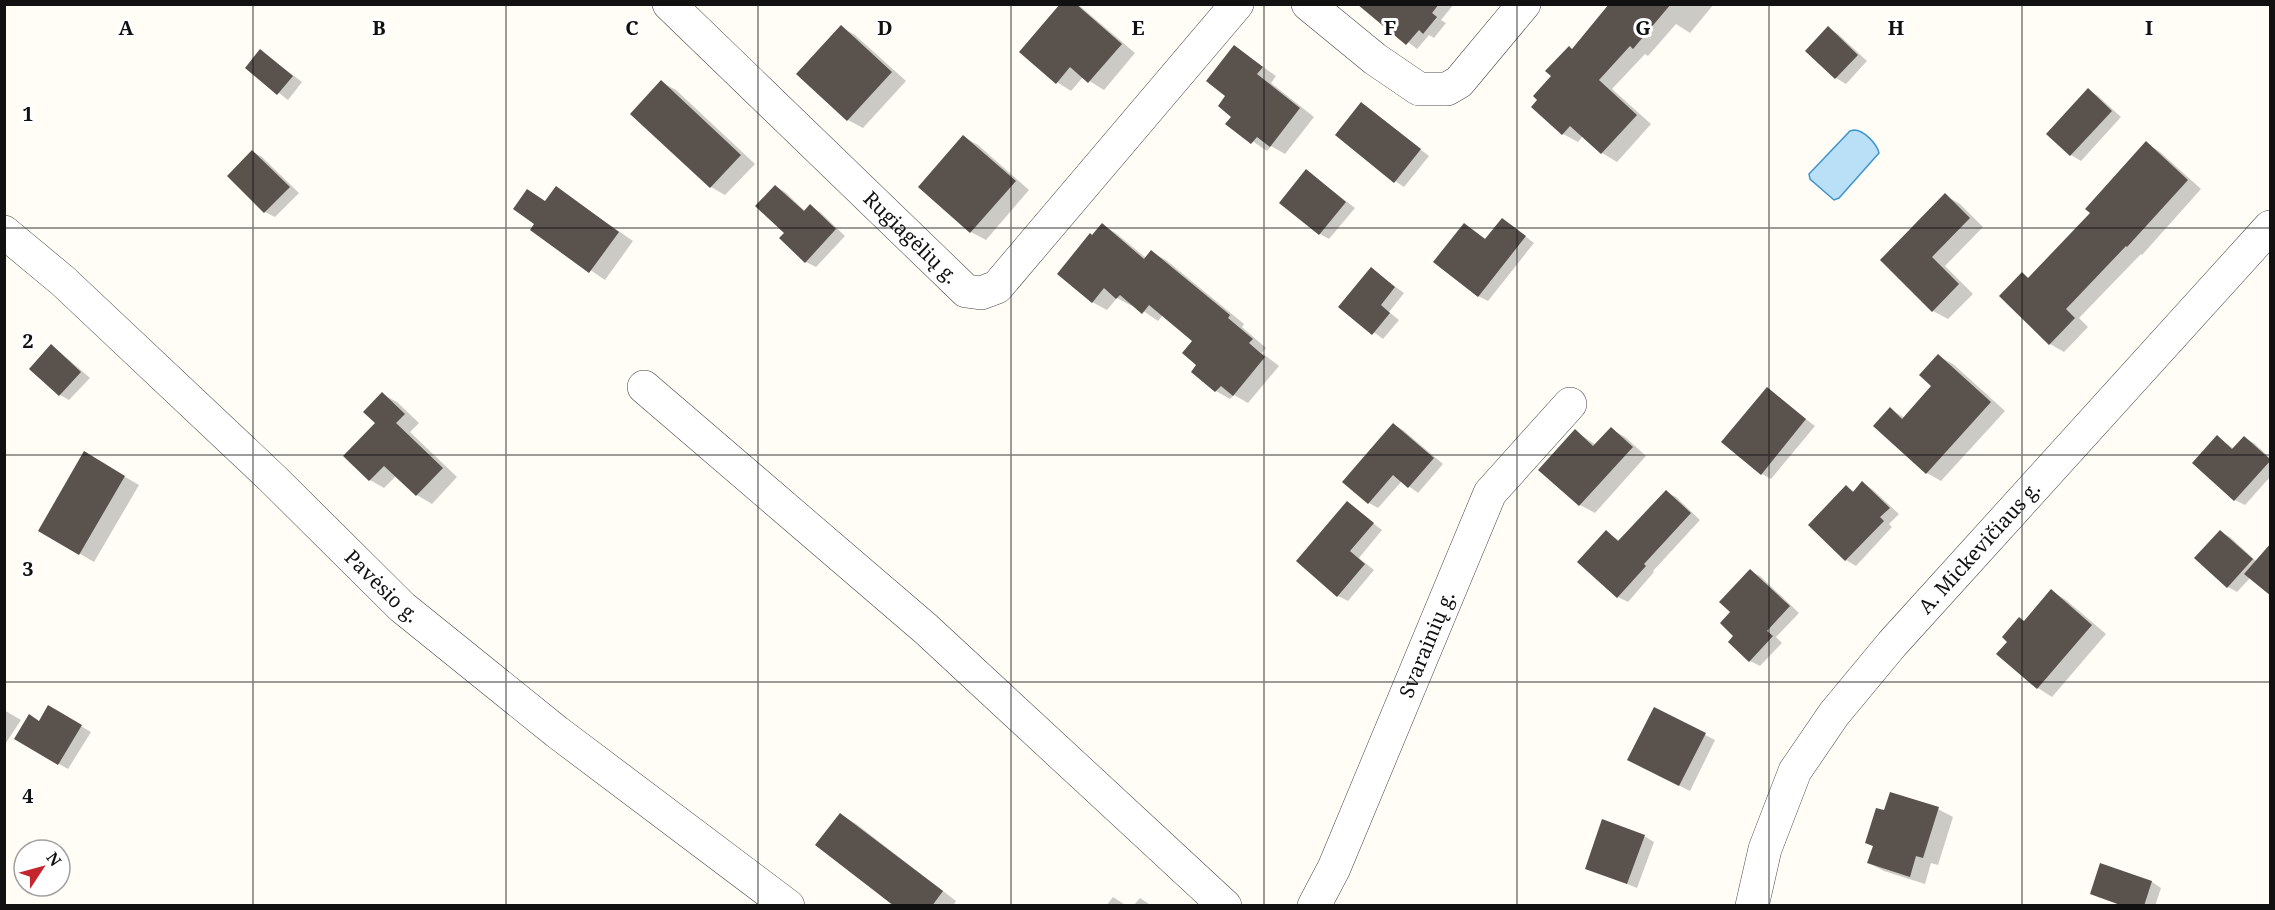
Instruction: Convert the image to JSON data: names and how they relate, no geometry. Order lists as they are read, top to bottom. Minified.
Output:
{"streets":{"street":["Rugiagėlių g.","A. Mickevičiaus g.","Pavėsio g.","Svarainių g."]},"north":"top right","grid":{"columns":["A","B","C","D","E","F","G","H","I"],"rows":["1","2","3","4"]}}
